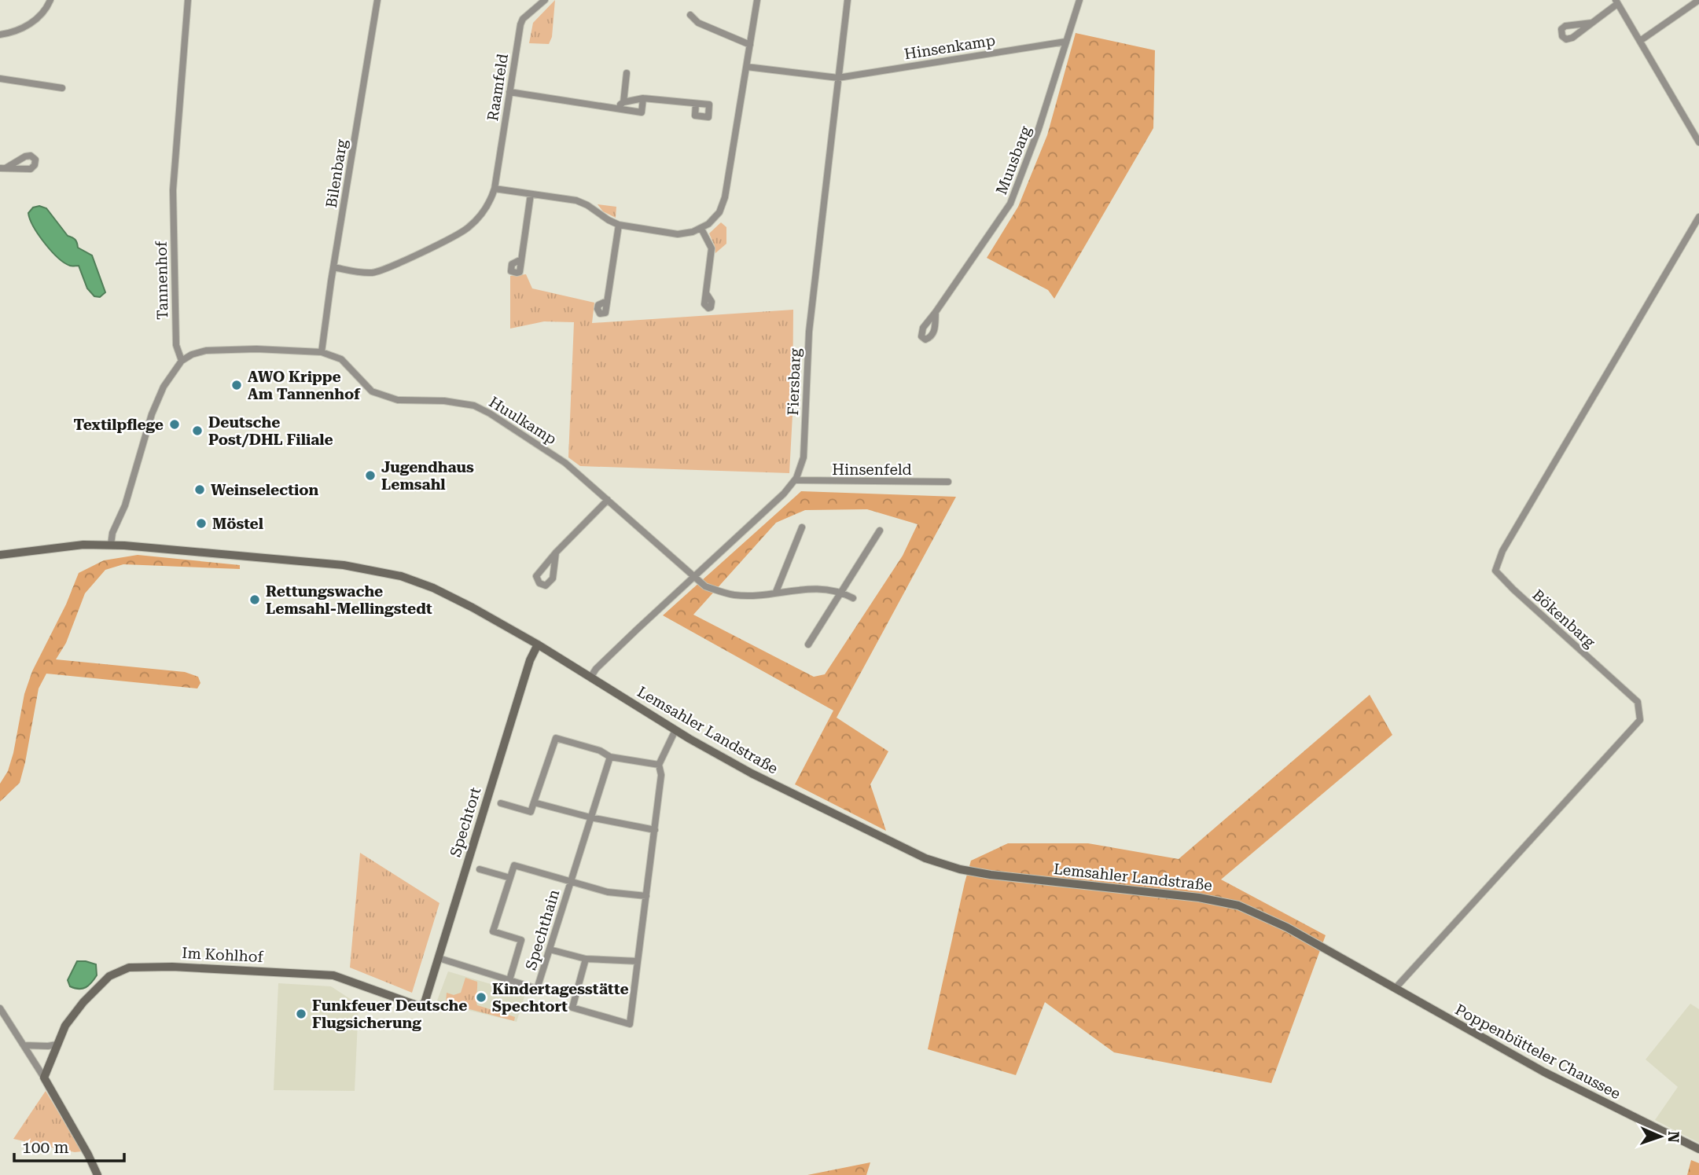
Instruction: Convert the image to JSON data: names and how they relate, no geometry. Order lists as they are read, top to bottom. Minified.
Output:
{"streets":{"main road":["Lemsahler Landstraße","Spechtort","Im Kohlhof","Poppenbütteler Chaussee"],"street":["Hinsenkamp","Raamfeld","Muusbarg","Bilenbarg","Tannenhof","Fiersbarg","Huulkamp","Hinsenfeld","Bökenbarg","Spechthain"]},"crossings":[["Hinsenkamp","Muusbarg"],["Hinsenkamp","Fiersbarg"],["Raamfeld","Bilenbarg"],["Bilenbarg","Huulkamp"],["Tannenhof","Huulkamp"],["Fiersbarg","Huulkamp"],["Fiersbarg","Hinsenfeld"],["Fiersbarg","Lemsahler Landstraße"],["Bökenbarg","Lemsahler Landstraße"],["Bökenbarg","Poppenbütteler Chaussee"],["Lemsahler Landstraße","Spechtort"],["Lemsahler Landstraße","Poppenbütteler Chaussee"],["Spechtort","Spechthain"],["Spechtort","Im Kohlhof"]],"places":["AWO Krippe Am Tannenhof","Textilpflege","Deutsche Post/DHL Filiale","Jugendhaus Lemsahl","Weinselection","Möstel","Rettungswache Lemsahl-Mellingstedt","Kindertagesstätte Spechtort","Funkfeuer Deutsche Flugsicherung"],"scale_bar":"100 m","north":"right"}
